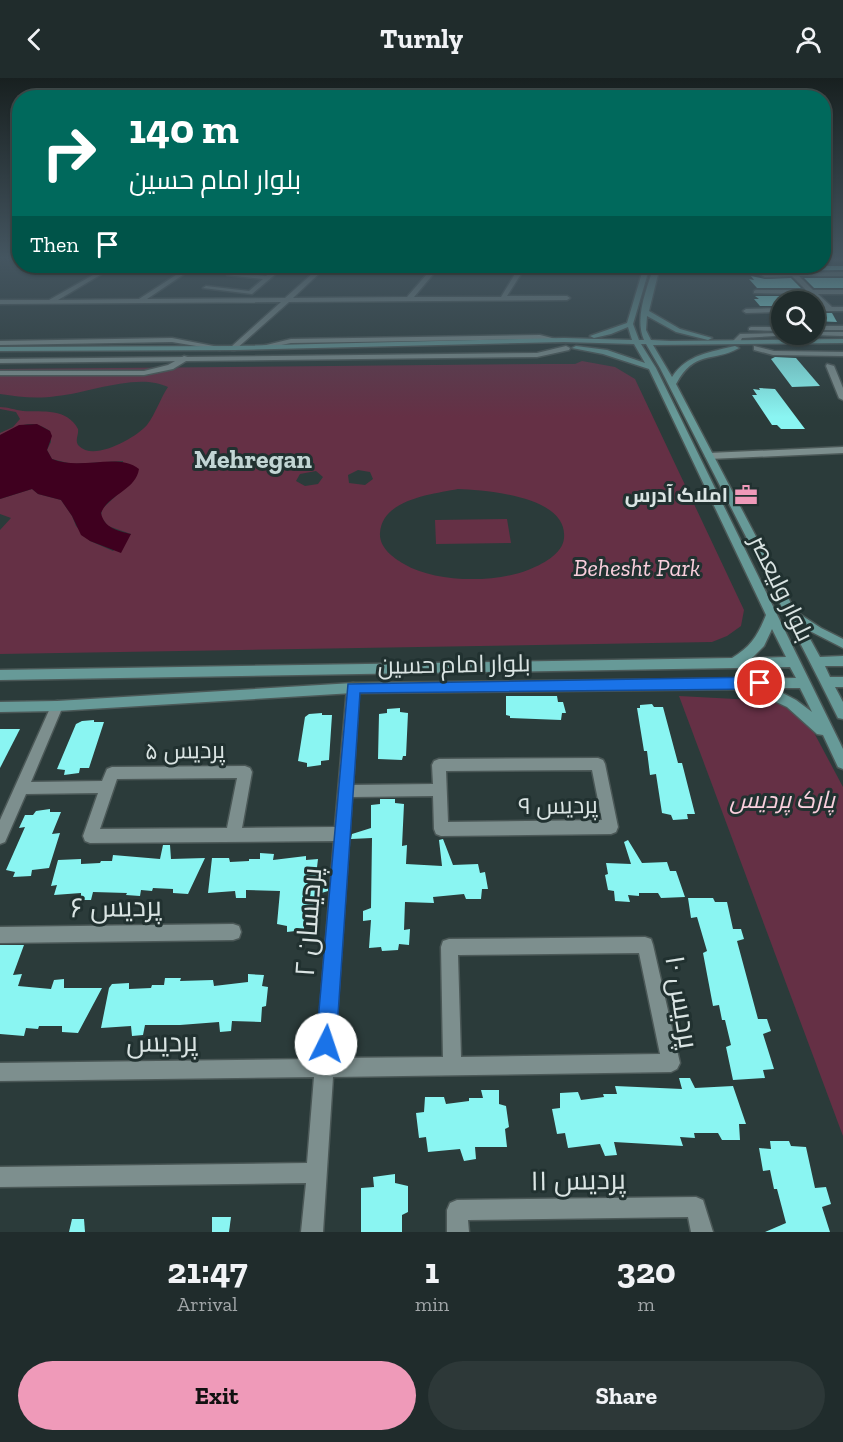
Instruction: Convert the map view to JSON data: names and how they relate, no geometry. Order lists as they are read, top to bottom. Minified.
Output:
{"streets":{"main road":["بلوار ولیعصر","بلوار امام حسین"],"street":["پردیس ۵","پردیس ۹","پردیس ۶","پردیسان ۲","پردیس ۱۰","پردیس","پردیس ۱۱"]},"crossings":[["بلوار ولیعصر","بلوار امام حسین"],["بلوار امام حسین","پردیسان ۲"],["پردیسان ۲","پردیس ۱۰"],["پردیسان ۲","پردیس"],["پردیس ۱۰","پردیس"]],"districts":["Mehregan"],"parks":["Behesht Park","پارک پردیس"],"places":{"office":["املاک آدرس"]},"page":{"header":"Turnly","turn":["140 m","بلوار امام حسین"],"then":"Then","eta":["21:47","Arrival","1","min","320","m"],"buttons":["Exit","Share"]}}
